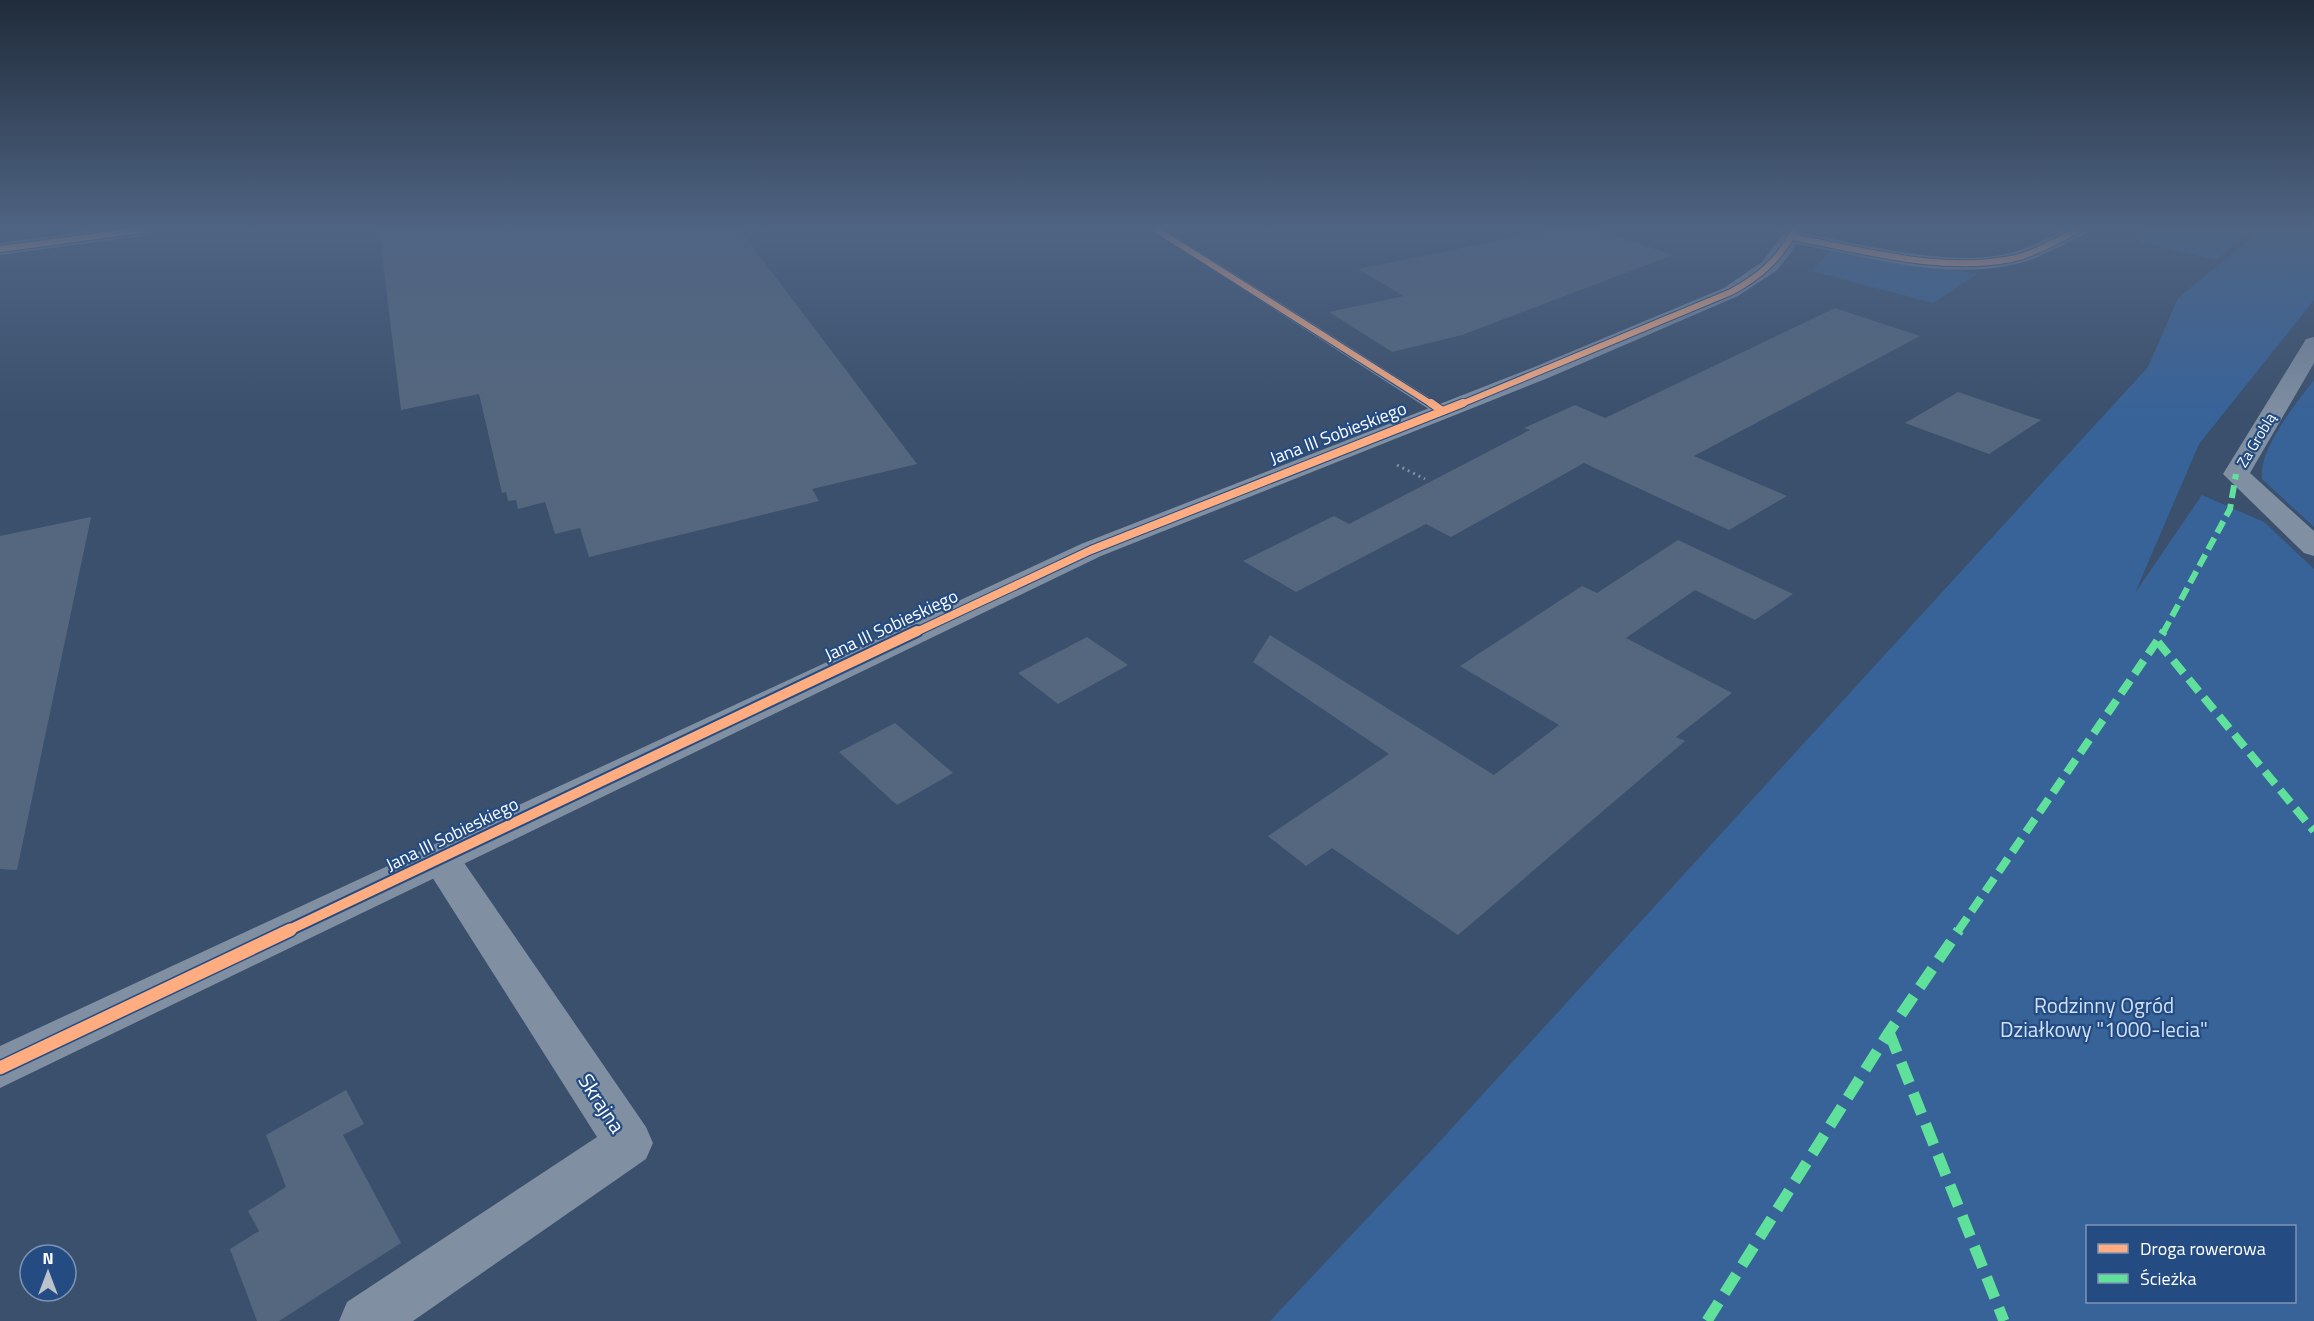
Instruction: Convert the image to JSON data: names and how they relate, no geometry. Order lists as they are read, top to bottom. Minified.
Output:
{"streets":{"street":["Jana III Sobieskiego","Za Groblą","Skrajna"]},"crossings":[["Jana III Sobieskiego","Skrajna"]],"parks":["Rodzinny Ogród Działkowy \"1000-lecia\""],"legend":["Droga rowerowa","Ścieżka"],"north":"top"}
